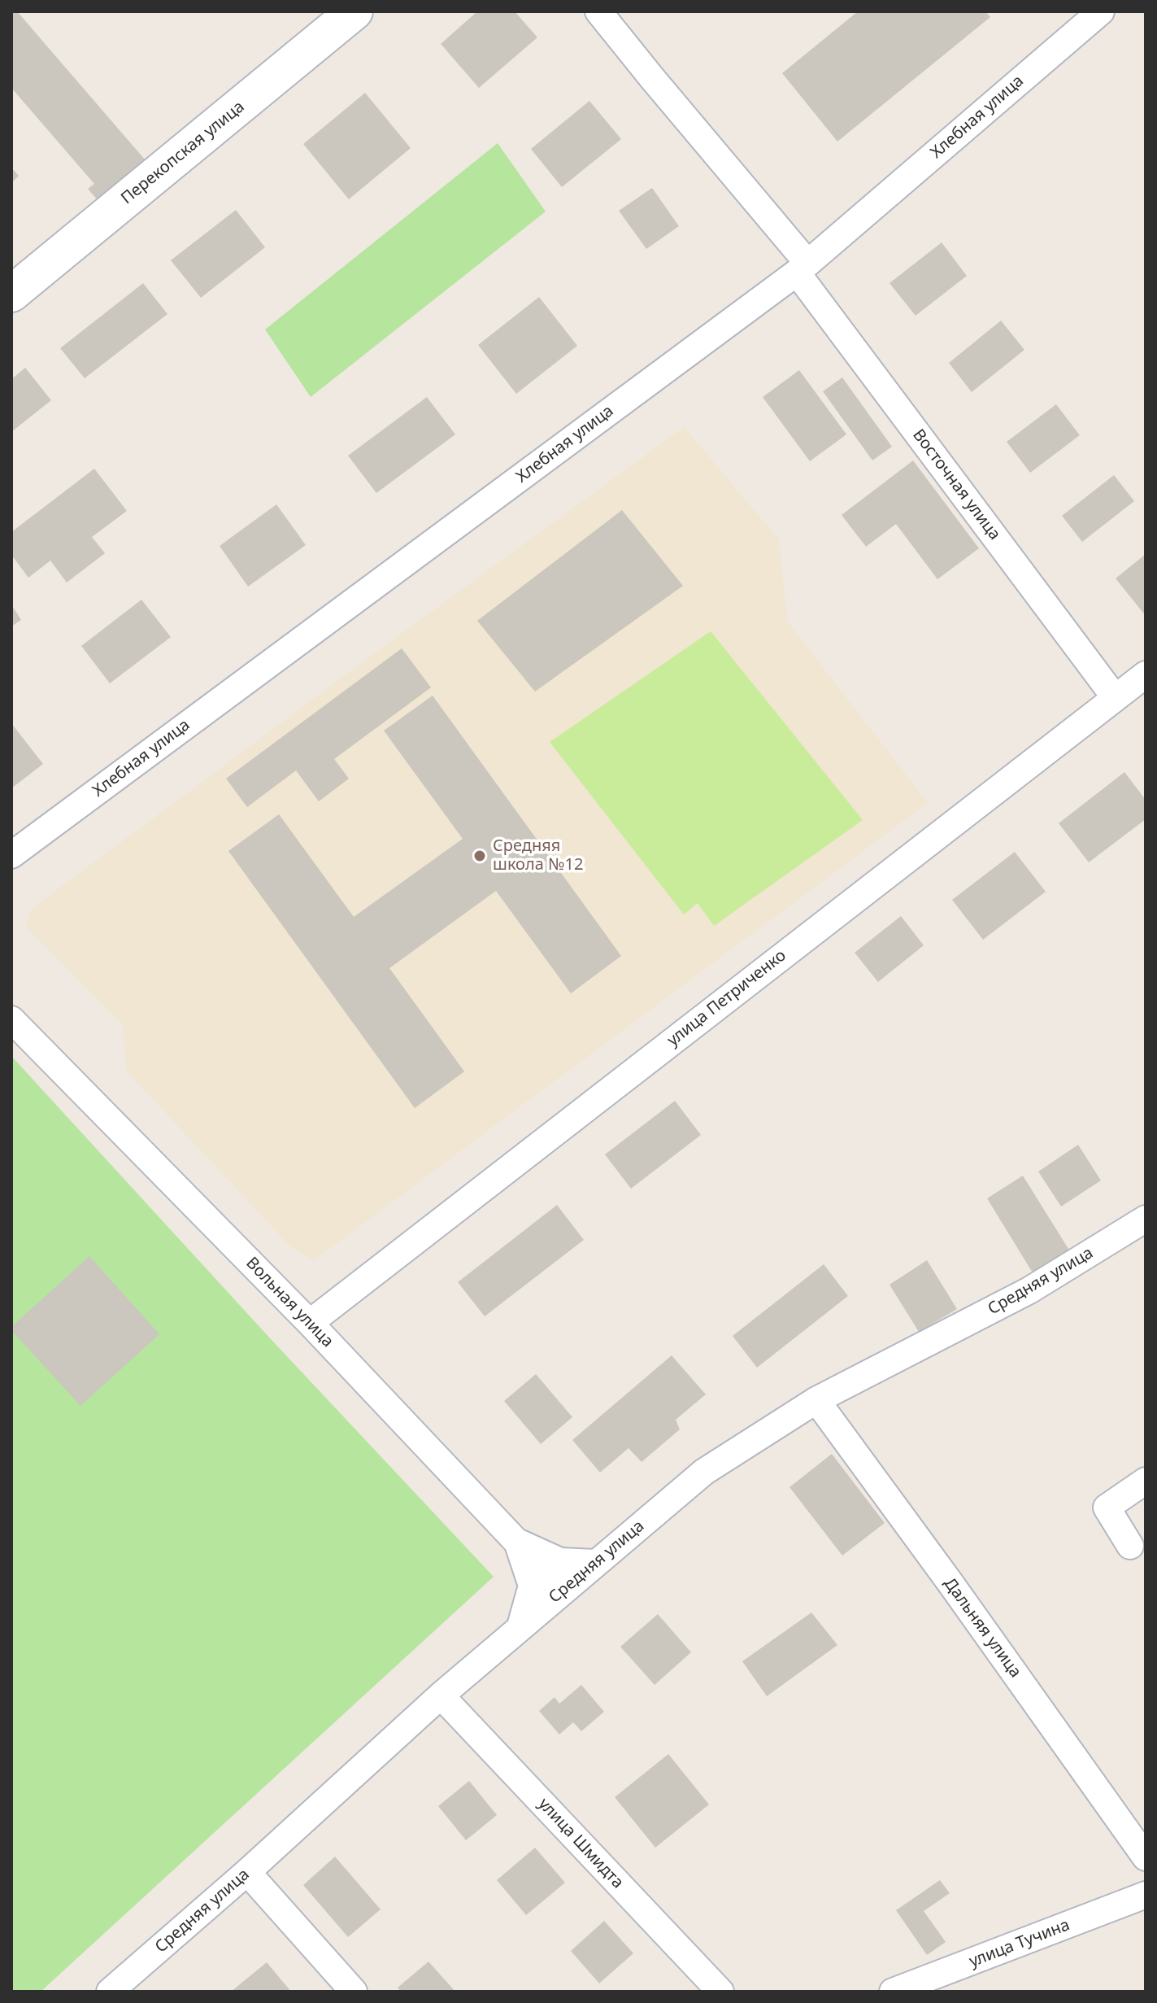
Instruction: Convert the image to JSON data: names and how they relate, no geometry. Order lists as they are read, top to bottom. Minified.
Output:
{"streets":{"main road":["Перекопская улица"],"street":["Хлебная улица","Восточная улица","улица Петриченко","Средняя улица","Вольная улица","Дальняя улица","улица Шмидта","улица Тучина"]},"crossings":[["Хлебная улица","Восточная улица"],["Восточная улица","улица Петриченко"],["улица Петриченко","Вольная улица"],["Средняя улица","Вольная улица"],["Средняя улица","Дальняя улица"],["Средняя улица","улица Шмидта"]],"places":["Средняя школа №12"]}
